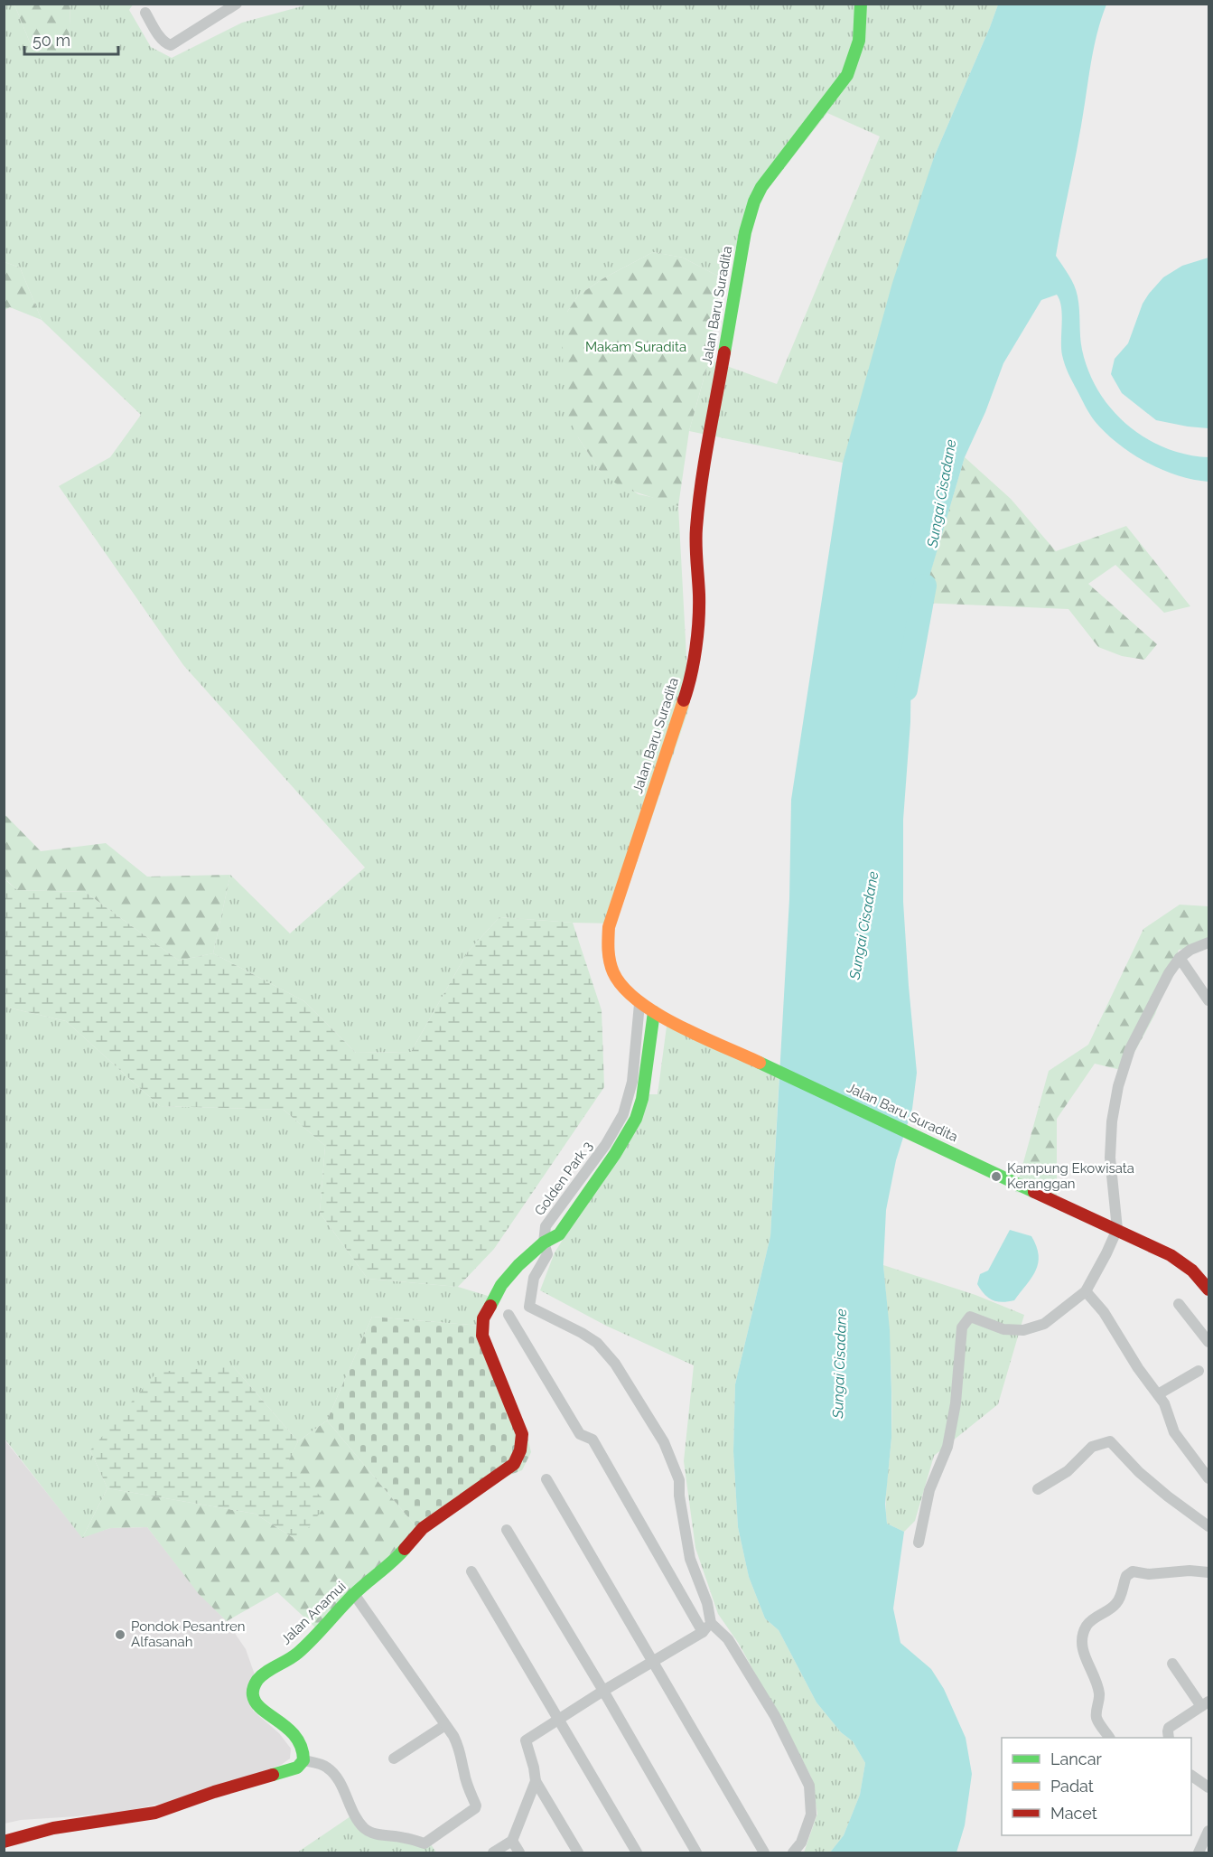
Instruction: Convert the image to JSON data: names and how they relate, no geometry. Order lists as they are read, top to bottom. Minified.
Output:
{"streets":{"main road":["Jalan Baru Suradita","Golden Park 3","Jalan Anamui"]},"crossings":[["Jalan Baru Suradita","Golden Park 3"],["Golden Park 3","Jalan Anamui"]],"water":["Sungai Cisadane"],"parks":["Makam Suradita"],"places":["Kampung Ekowisata Keranggan","Pondok Pesantren Alfasanah"],"legend":["Lancar","Padat","Macet"],"scale_bar":"50 m"}
